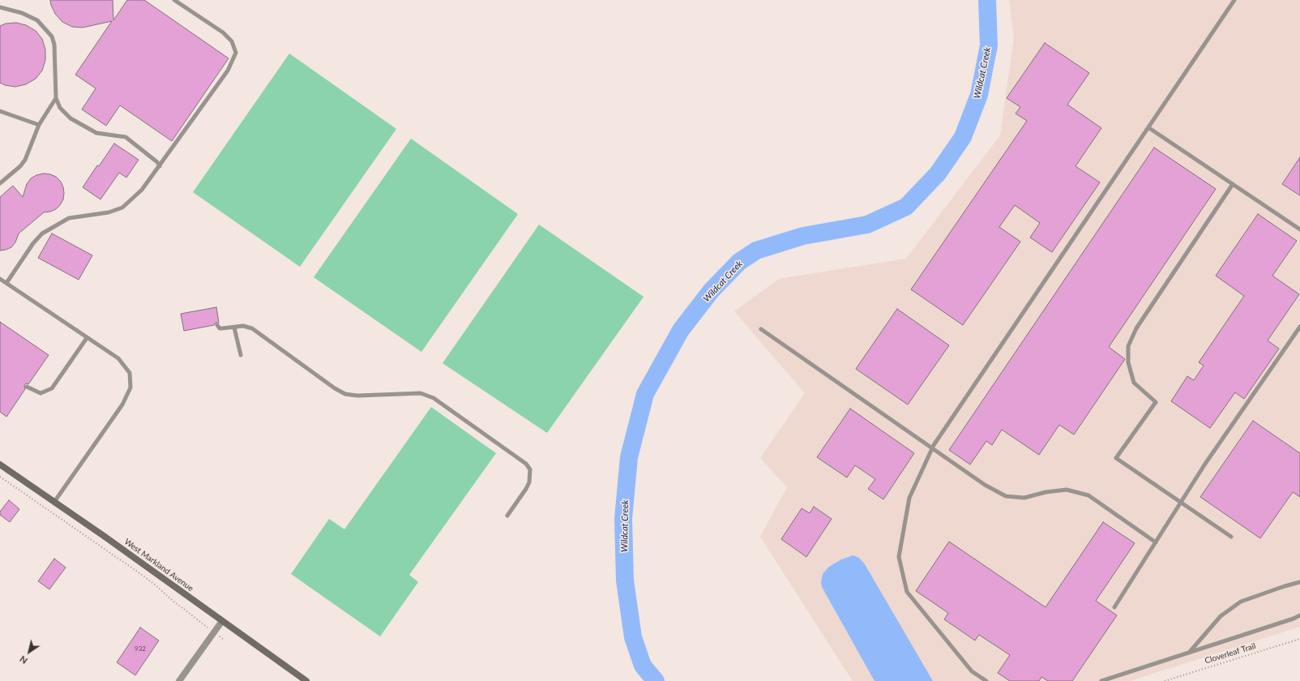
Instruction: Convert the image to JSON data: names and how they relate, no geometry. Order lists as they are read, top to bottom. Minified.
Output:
{"streets":{"main road":["West Markland Avenue"],"path":["Cloverleaf Trail"]},"water":["Wildcat Creek"],"house_numbers":["932"],"north":"bottom left"}
